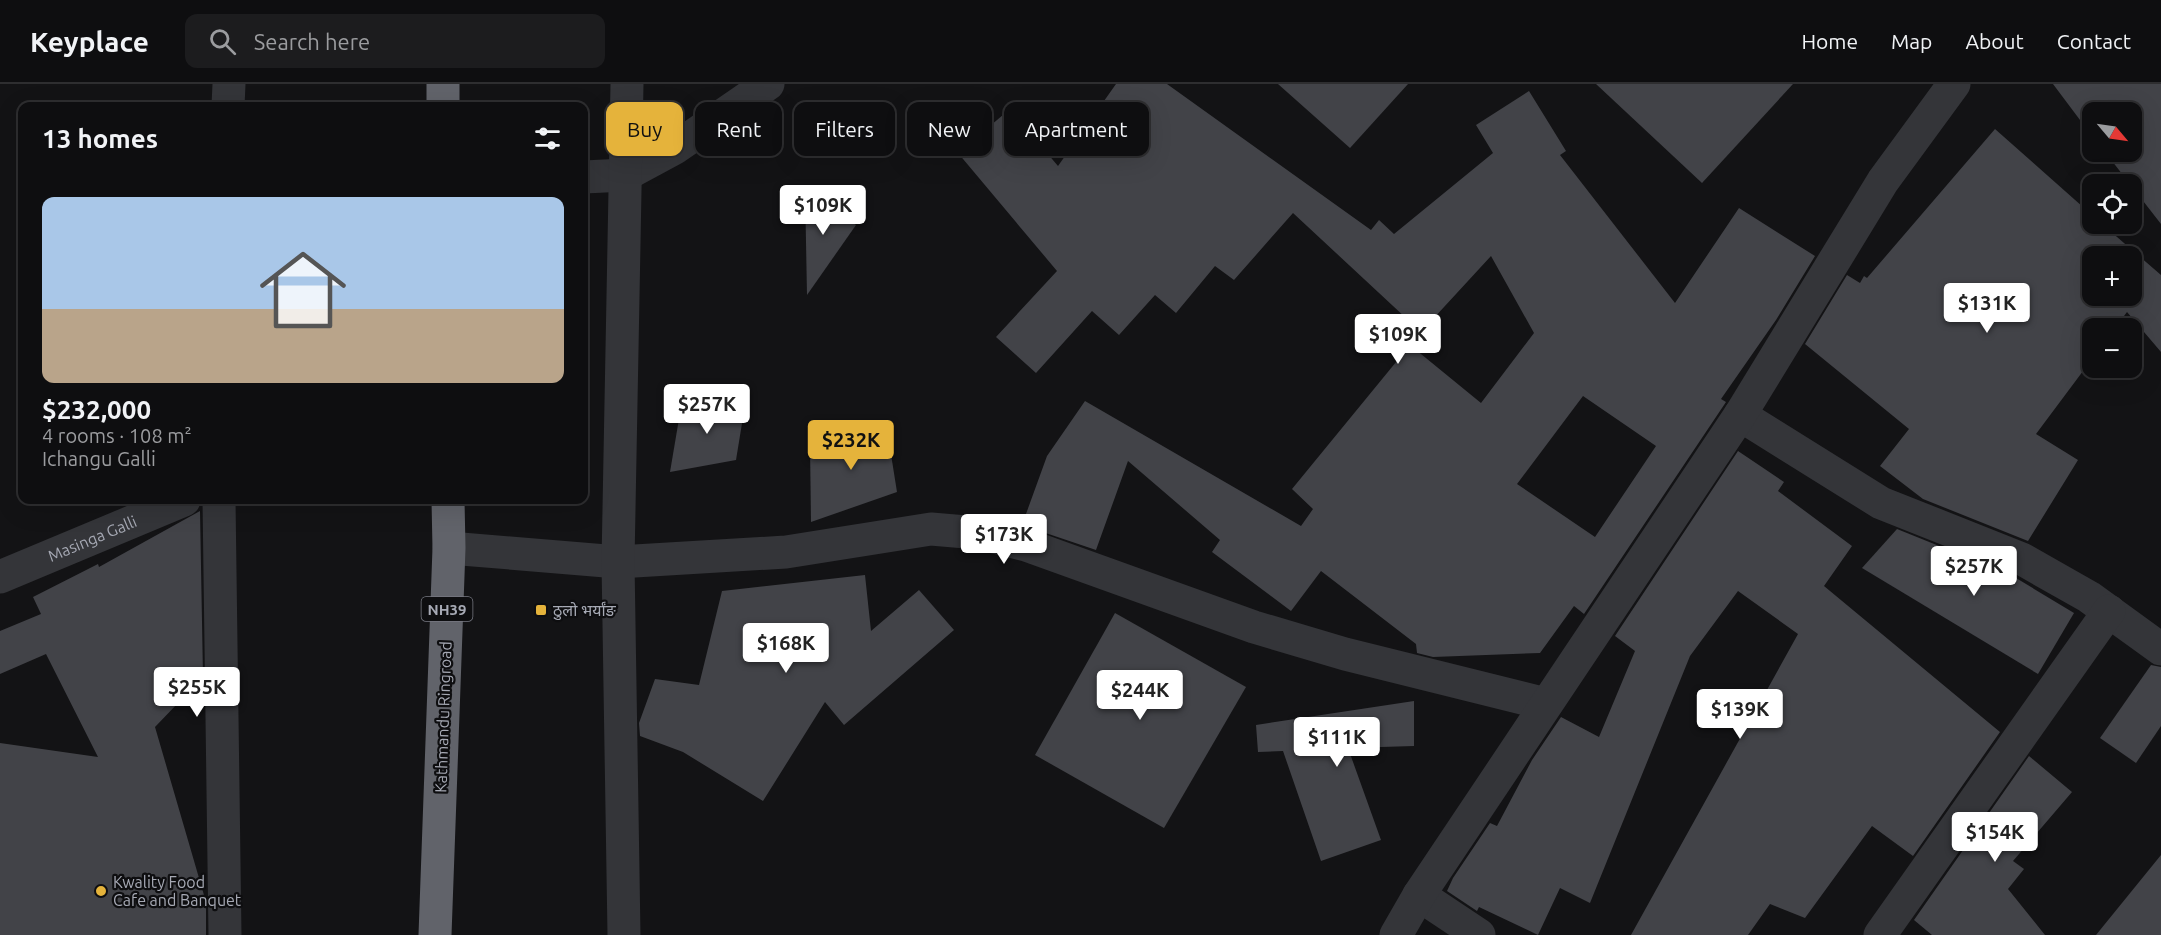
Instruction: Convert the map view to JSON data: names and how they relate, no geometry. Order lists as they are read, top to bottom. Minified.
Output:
{"streets":{"highway":["NH39","Kathmandu Ringroad"],"street":["Masinga Galli"]},"places":{"transit":["ठुलो भर्यांङ"],"other":["Kwality Food Cafe and Banquet"]},"north":"bottom right","page":{"header":"Keyplace","search":"Search here","nav":["Home","Map","About","Contact"],"map_buttons":["+","−"],"chip":["Buy","Rent","Filters","New","Apartment"],"heading":"13 homes","list":[{"name":"$232,000","note":"4 rooms · 108 m² · Ichangu Galli"}],"price":["$109K","$131K","$109K","$257K","$232K","$173K","$257K","$168K","$255K","$244K","$139K","$111K","$154K"]}}
